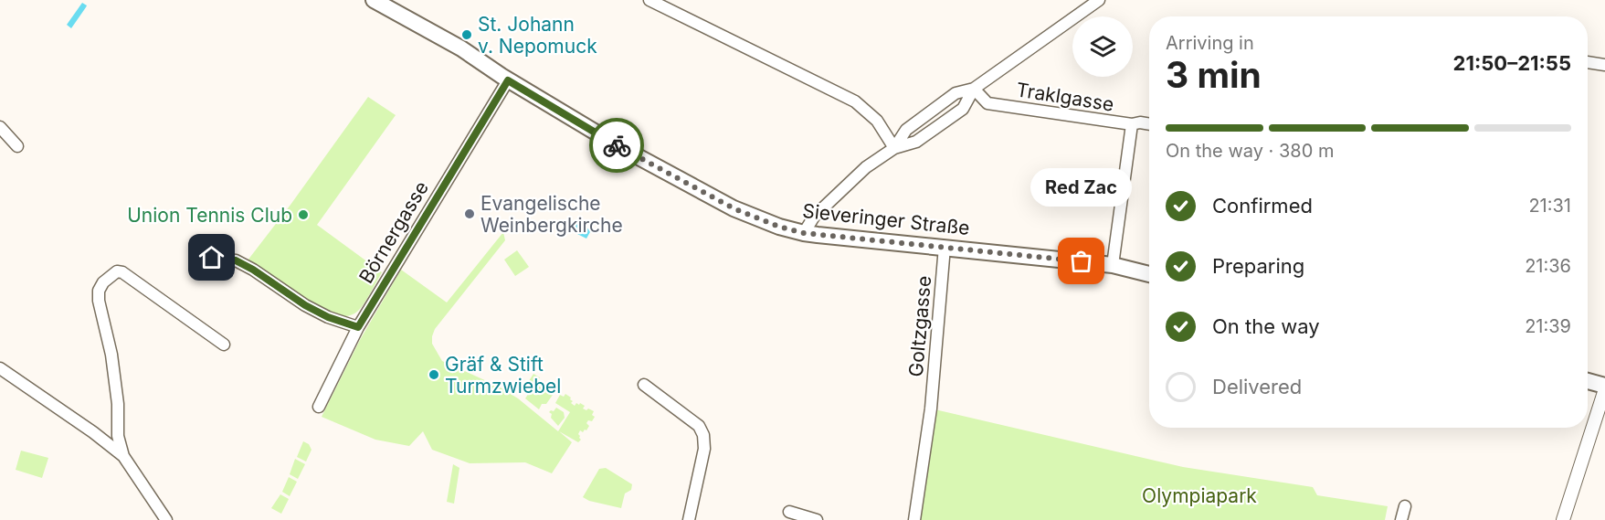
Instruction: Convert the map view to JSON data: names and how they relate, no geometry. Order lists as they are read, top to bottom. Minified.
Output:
{"streets":{"main road":["Sieveringer Straße"],"street":["Traklgasse","Börnergasse","Goltzgasse"]},"crossings":[["Sieveringer Straße","Börnergasse"],["Sieveringer Straße","Goltzgasse"]],"parks":["Olympiapark"],"places":["St. Johann v. Nepomuck","Evangelische Weinbergkirche","Union Tennis Club","Red Zac","Gräf & Stift Turmzwiebel"],"page":{"heading":["3 min","Arriving in","21:50–21:55"],"bar":"On the way · 380 m","bubble":"Red Zac","list":[["Confirmed","21:31"],["Preparing","21:36"],["On the way","21:39"],"Delivered"]}}
